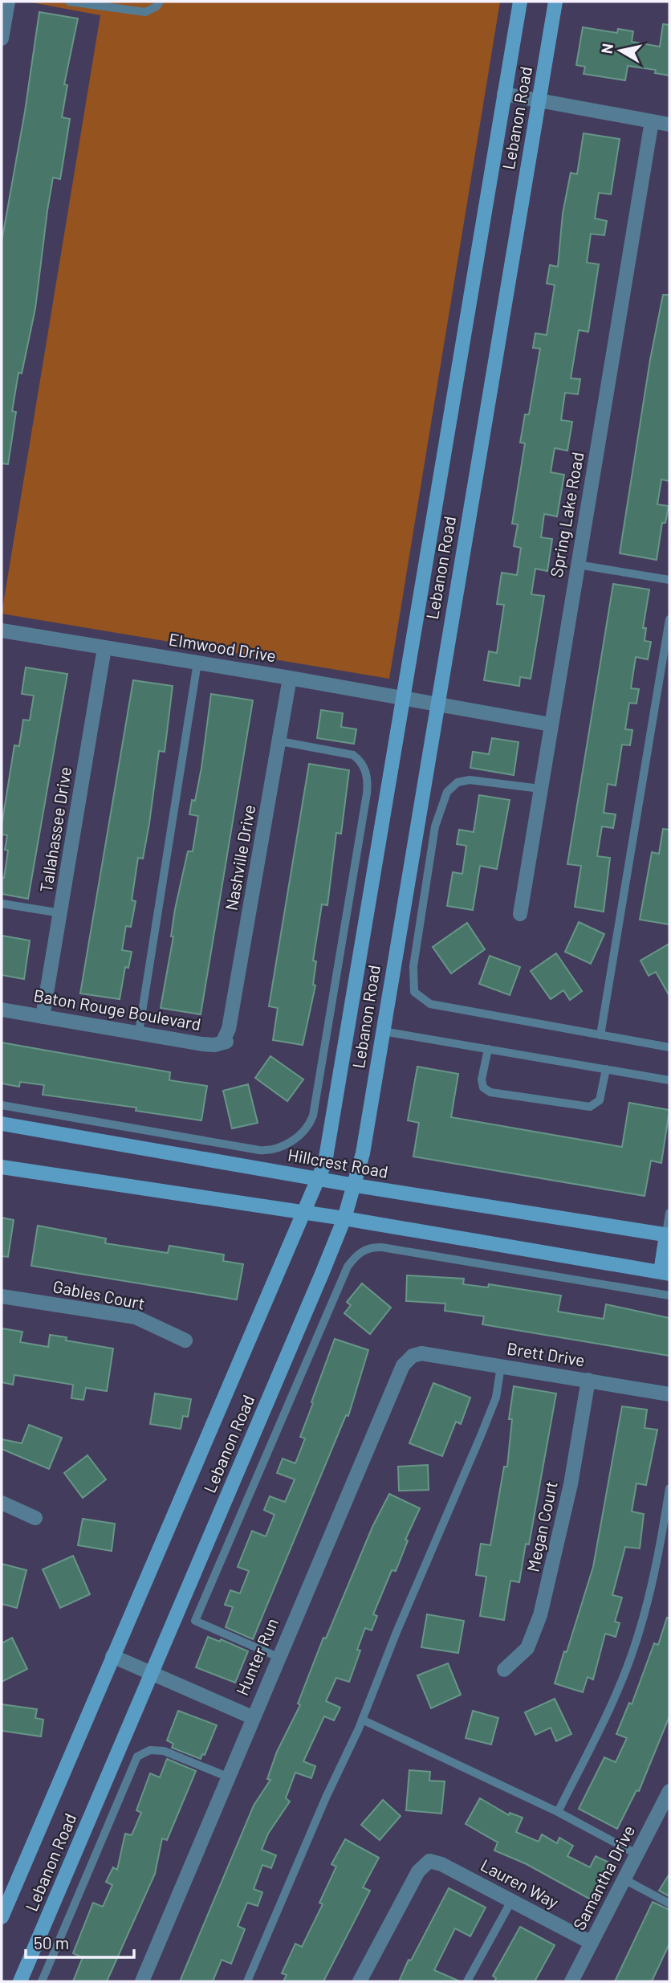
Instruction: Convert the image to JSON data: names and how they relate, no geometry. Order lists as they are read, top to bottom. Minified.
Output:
{"streets":{"main road":["Lebanon Road","Hillcrest Road"],"street":["Spring Lake Road","Elmwood Drive","Tallahassee Drive","Nashville Drive","Baton Rouge Boulevard","Gables Court","Brett Drive","Megan Court","Hunter Run","Samantha Drive","Lauren Way"]},"crossings":[["Lebanon Road","Elmwood Drive"],["Lebanon Road","Hillcrest Road"],["Spring Lake Road","Elmwood Drive"],["Elmwood Drive","Tallahassee Drive"],["Elmwood Drive","Nashville Drive"],["Tallahassee Drive","Baton Rouge Boulevard"],["Nashville Drive","Baton Rouge Boulevard"],["Brett Drive","Megan Court"],["Brett Drive","Hunter Run"],["Samantha Drive","Lauren Way"]],"scale_bar":"50 m","north":"left"}
